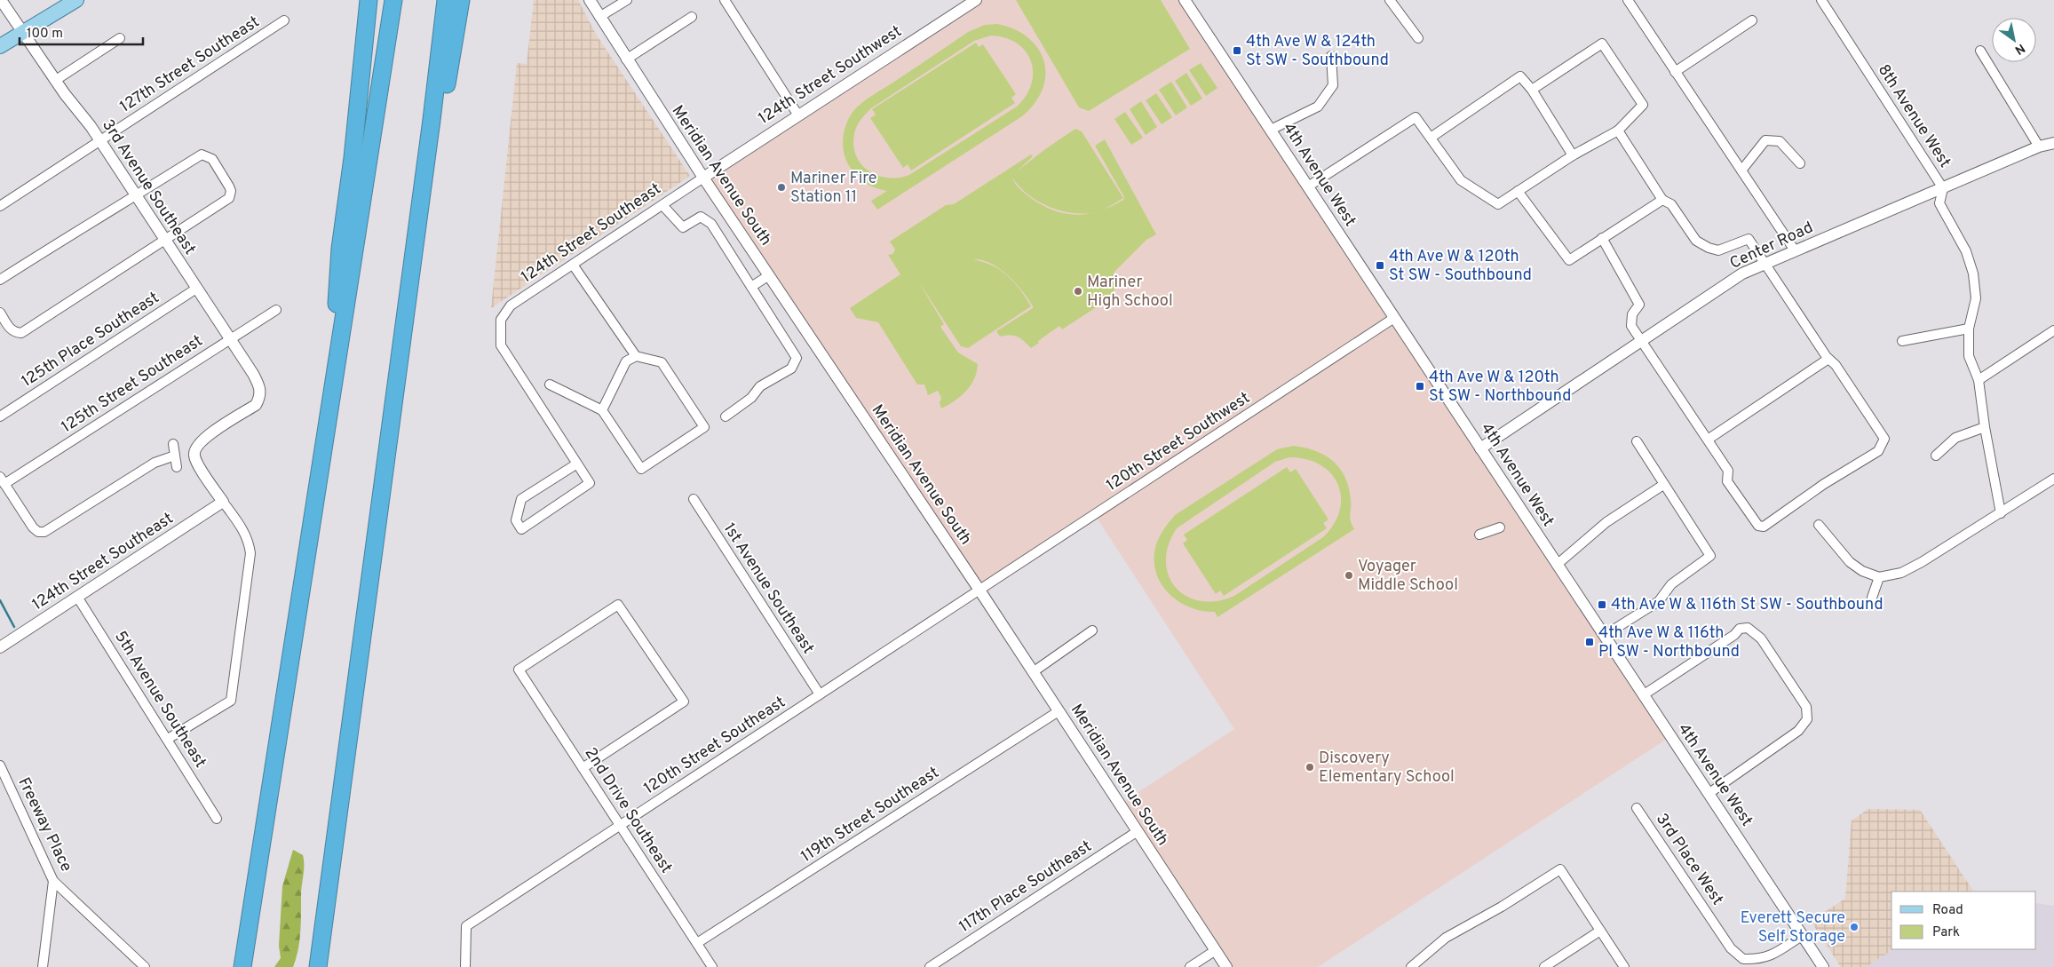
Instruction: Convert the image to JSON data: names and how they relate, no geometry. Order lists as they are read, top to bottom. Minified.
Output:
{"streets":{"street":["127th Street Southeast","124th Street Southwest","8th Avenue West","4th Avenue West","Meridian Avenue South","3rd Avenue Southeast","124th Street Southeast","Center Road","125th Place Southeast","125th Street Southeast","120th Street Southwest","1st Avenue Southeast","5th Avenue Southeast","120th Street Southeast","2nd Drive Southeast","119th Street Southeast","Freeway Place","3rd Place West","117th Place Southeast"]},"crossings":[["127th Street Southeast","3rd Avenue Southeast"],["124th Street Southwest","Meridian Avenue South"],["124th Street Southwest","124th Street Southeast"],["8th Avenue West","Center Road"],["4th Avenue West","Center Road"],["4th Avenue West","120th Street Southwest"],["4th Avenue West","3rd Place West"],["Meridian Avenue South","124th Street Southeast"],["Meridian Avenue South","120th Street Southwest"],["Meridian Avenue South","120th Street Southeast"],["Meridian Avenue South","119th Street Southeast"],["Meridian Avenue South","117th Place Southeast"],["3rd Avenue Southeast","124th Street Southeast"],["3rd Avenue Southeast","125th Place Southeast"],["3rd Avenue Southeast","125th Street Southeast"],["124th Street Southeast","5th Avenue Southeast"],["120th Street Southwest","120th Street Southeast"],["1st Avenue Southeast","120th Street Southeast"],["120th Street Southeast","2nd Drive Southeast"],["2nd Drive Southeast","119th Street Southeast"]],"places":{"transit":["4th Ave W & 124th St SW - Southbound","4th Ave W & 120th St SW - Southbound","4th Ave W & 120th St SW - Northbound","4th Ave W & 116th St SW - Southbound","4th Ave W & 116th Pl SW - Northbound"],"other":["Mariner Fire Station 11","Mariner High School","Voyager Middle School","Discovery Elementary School","Everett Secure Self Storage"]},"legend":["Road","Park"],"scale_bar":"100 m","north":"bottom right"}
